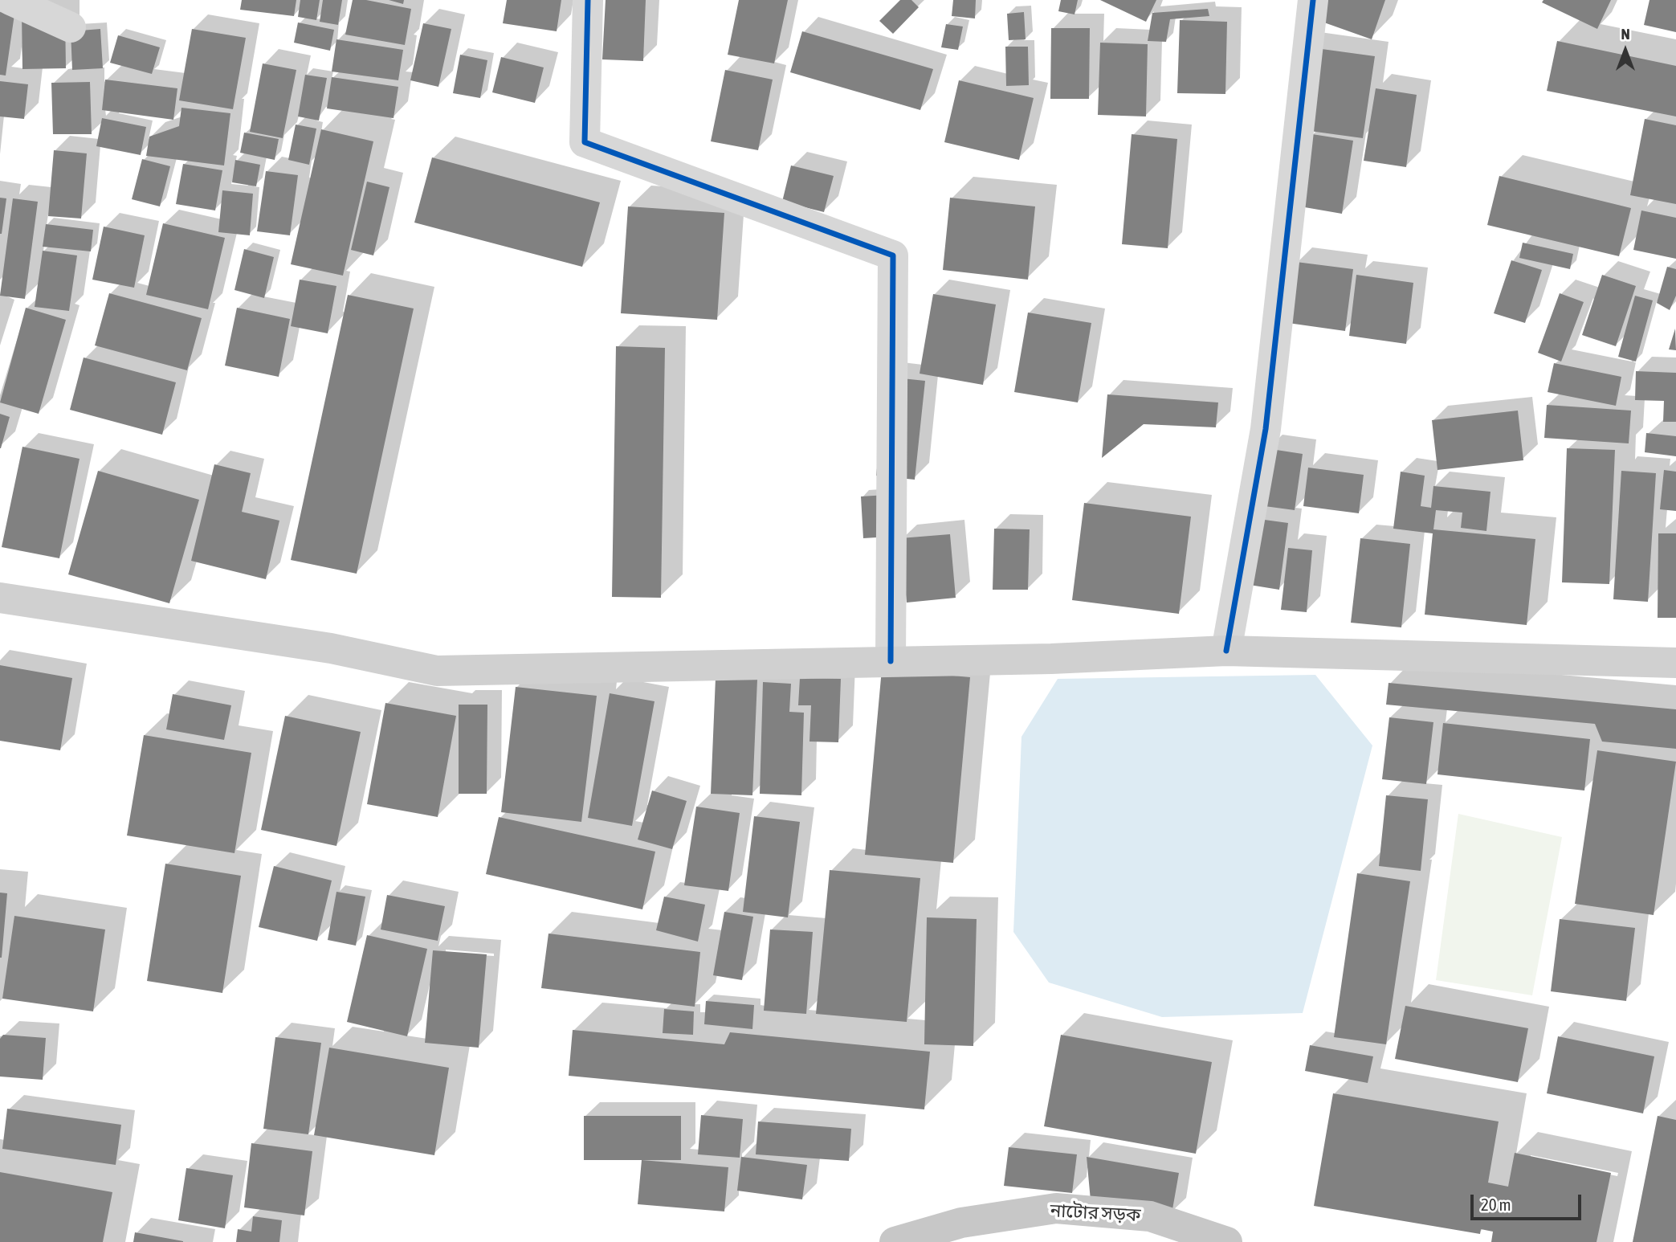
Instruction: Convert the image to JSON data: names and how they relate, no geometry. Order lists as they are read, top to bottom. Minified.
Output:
{"streets":{"highway":["নাটোর সড়ক"]},"scale_bar":"20 m","north":"top"}
